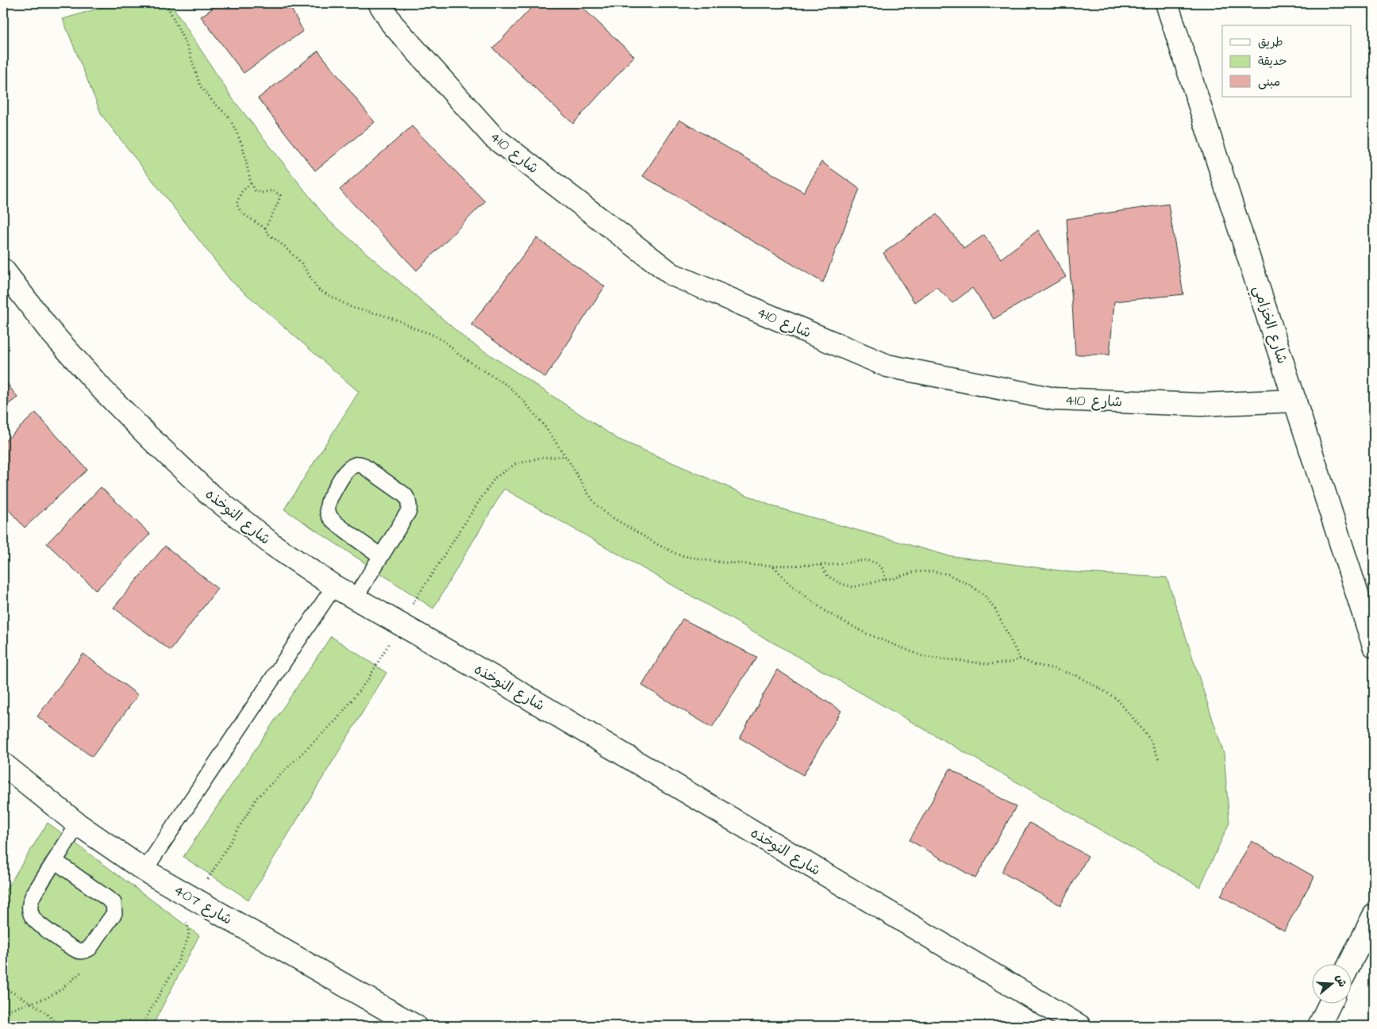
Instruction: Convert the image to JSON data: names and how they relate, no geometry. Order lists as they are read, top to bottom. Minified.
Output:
{"streets":{"street":["شارع 410","شارع الخزامي","شارع النوخذه","شارع 407"]},"crossings":[["شارع 410","شارع الخزامي"]],"legend":["طريق","حديقة","مبنى"],"north":"right"}
